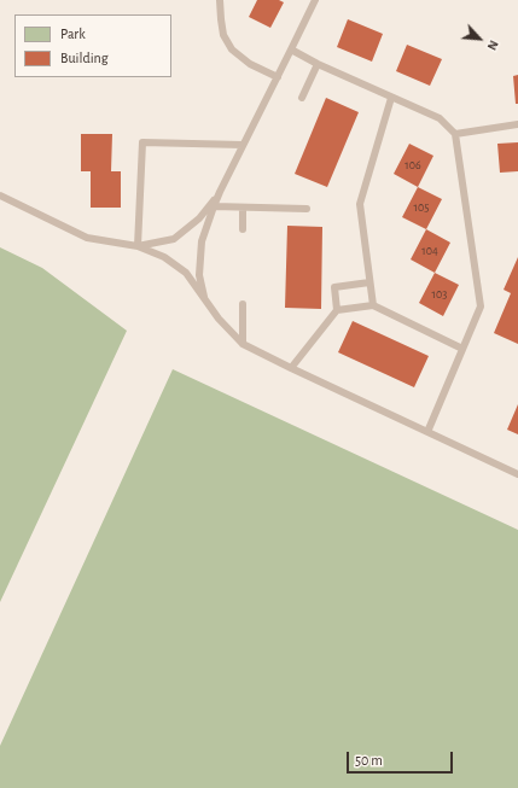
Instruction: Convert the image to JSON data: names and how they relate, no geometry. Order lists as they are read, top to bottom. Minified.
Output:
{"house_numbers":["106","105","104","103"],"legend":["Park","Building"],"scale_bar":"50 m","north":"bottom right"}
